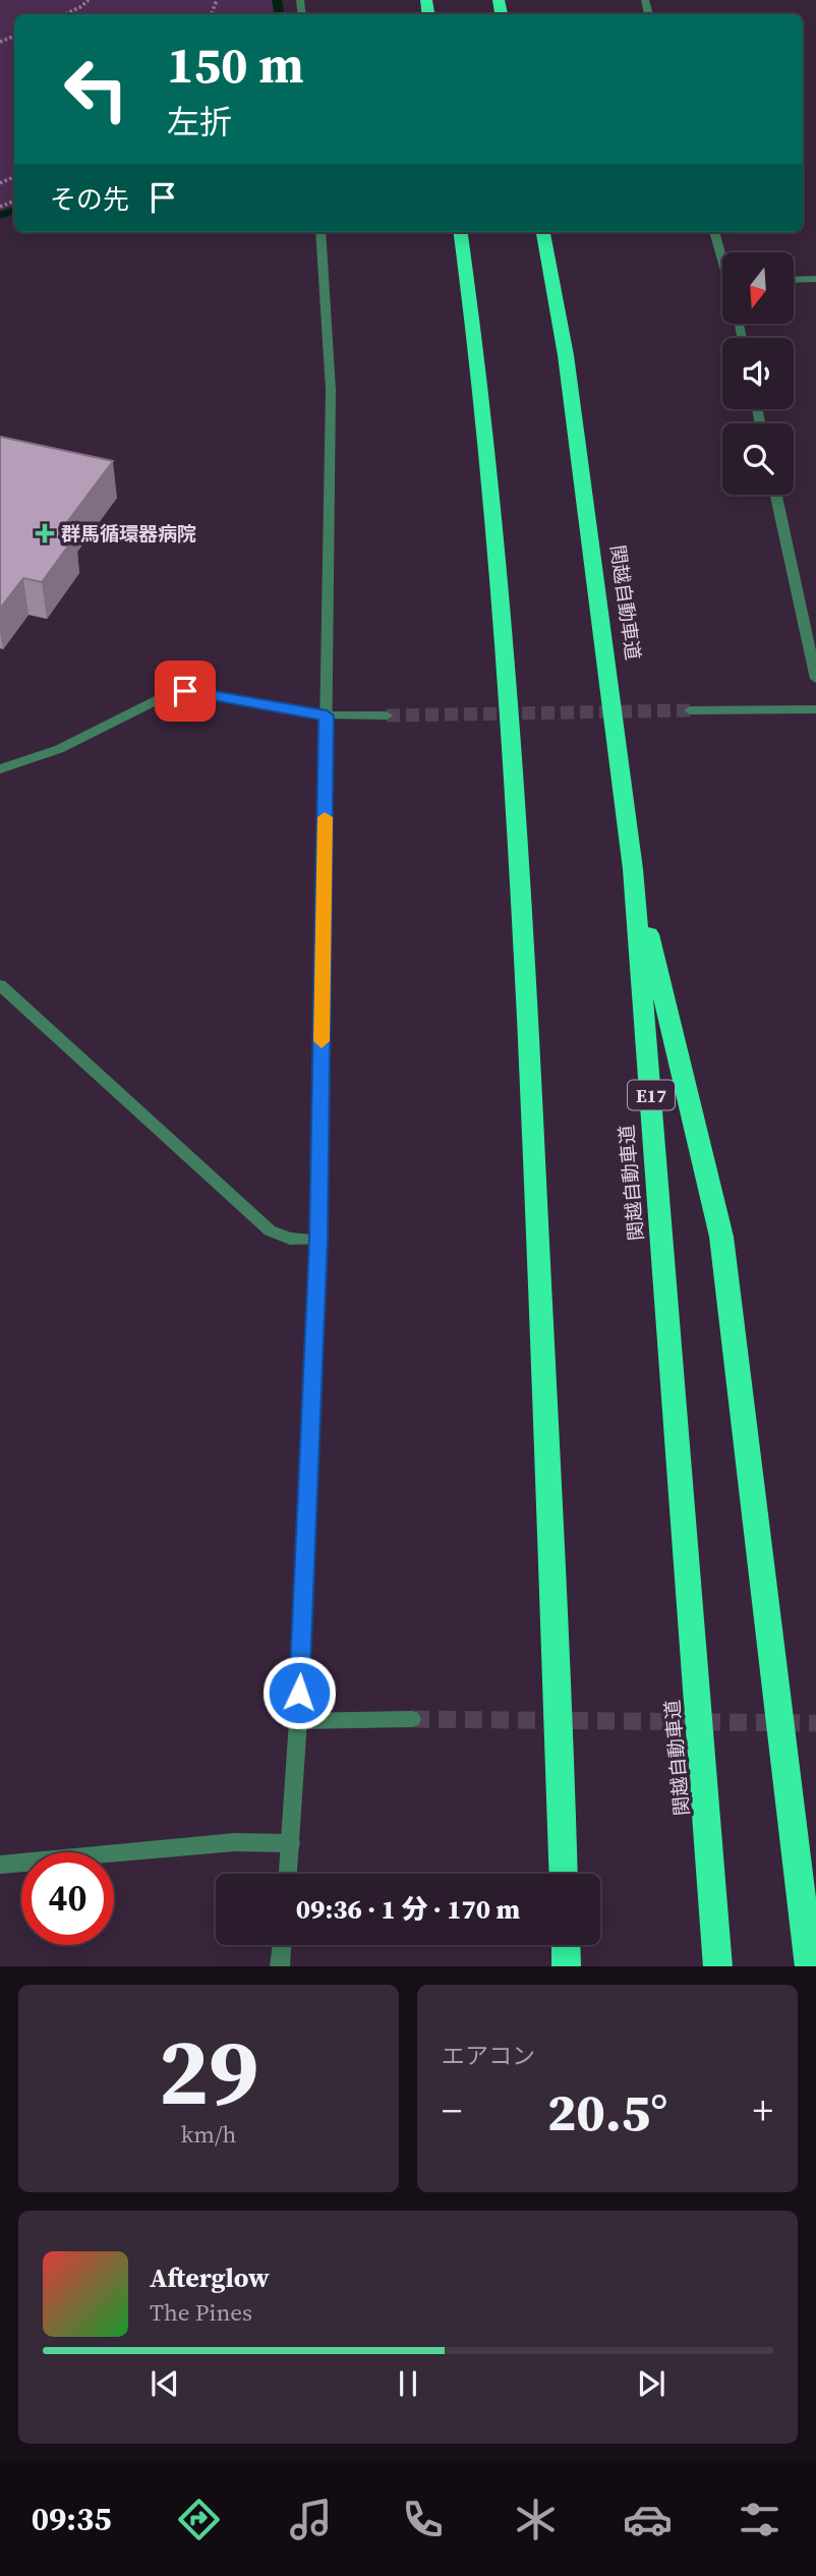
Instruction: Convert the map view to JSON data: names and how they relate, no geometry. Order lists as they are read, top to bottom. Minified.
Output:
{"streets":{"highway":["関越自動車道","E17"]},"places":{"health":["群馬循環器病院"]},"north":"bottom","page":{"turn":["150 m","左折"],"then":"その先","limit":"40","trip":"09:36 · 1 分 · 170 m","tile":[["29","km/h"],"エアコン"],"heat":["−","20.5°","+"],"song":["Afterglow","The Pines"],"tabs":"09:35"}}
